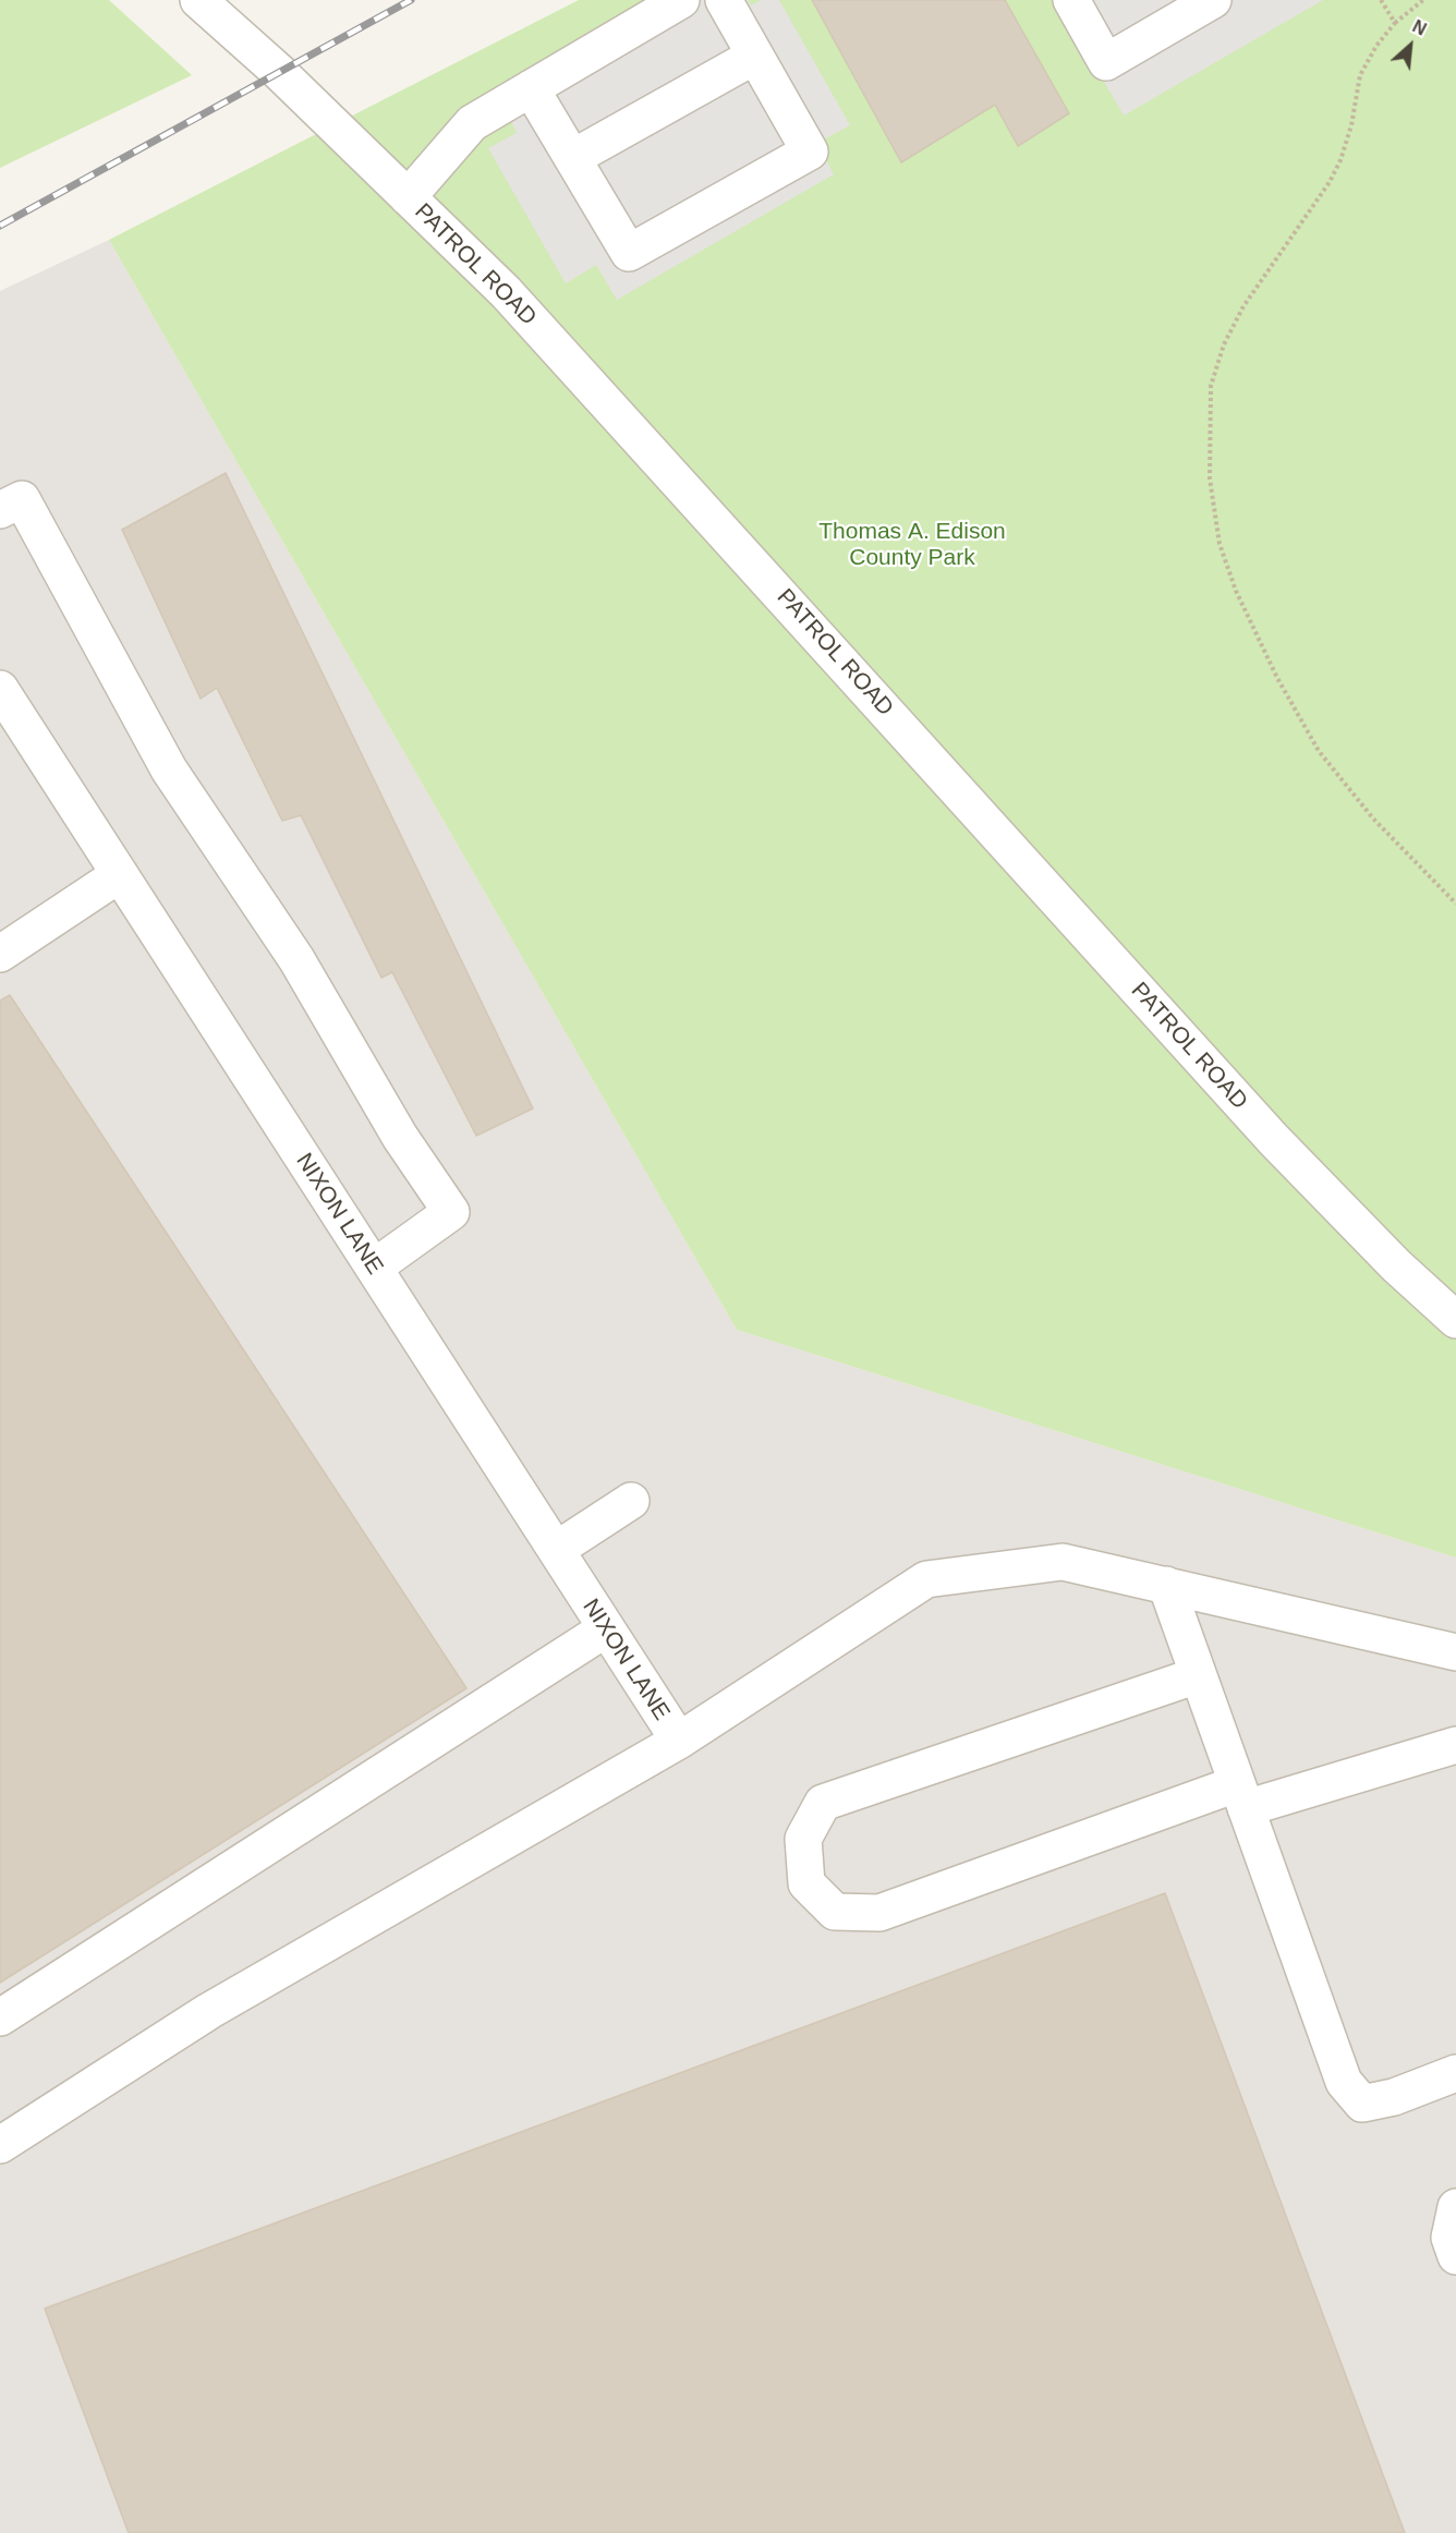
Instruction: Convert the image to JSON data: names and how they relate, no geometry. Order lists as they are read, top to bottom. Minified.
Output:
{"streets":{"street":["PATROL ROAD","NIXON LANE"]},"parks":["Thomas A. Edison County Park"],"north":"top right"}
